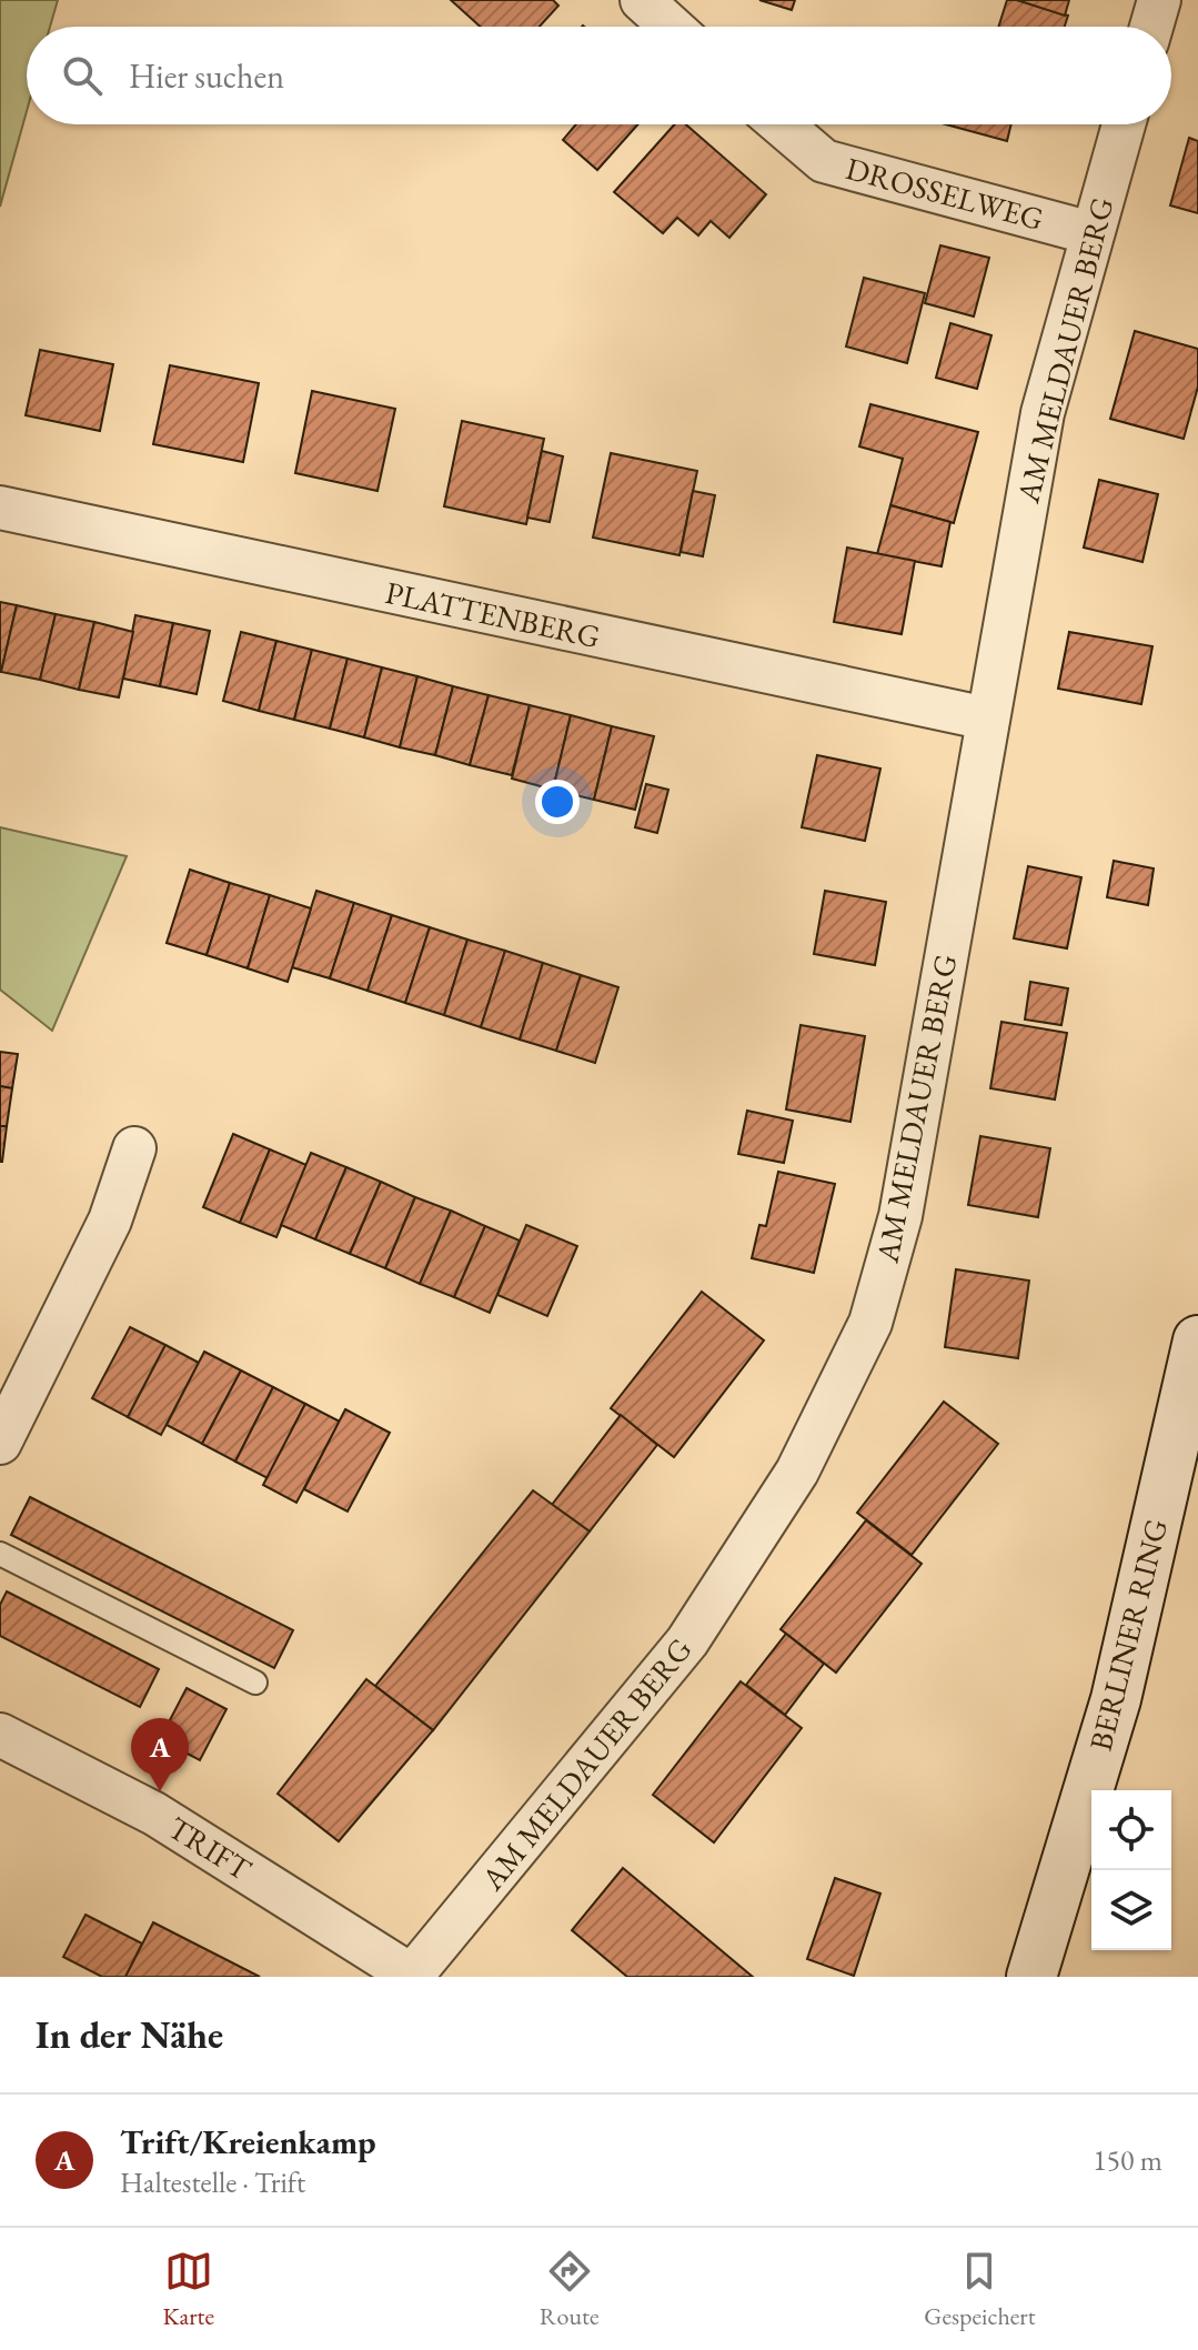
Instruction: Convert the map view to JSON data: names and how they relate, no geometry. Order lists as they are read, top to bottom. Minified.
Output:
{"streets":{"street":["DROSSELWEG","AM MELDAUER BERG","PLATTENBERG","BERLINER RING","TRIFT"]},"crossings":[["DROSSELWEG","AM MELDAUER BERG"],["AM MELDAUER BERG","PLATTENBERG"],["AM MELDAUER BERG","TRIFT"]],"page":{"search":"Hier suchen","pins":"A","heading":"In der Nähe","list":[{"mark":"A","name":"Trift/Kreienkamp","note":"Haltestelle · Trift","value":"150 m"}],"nav":["Karte","Route","Gespeichert"]}}
